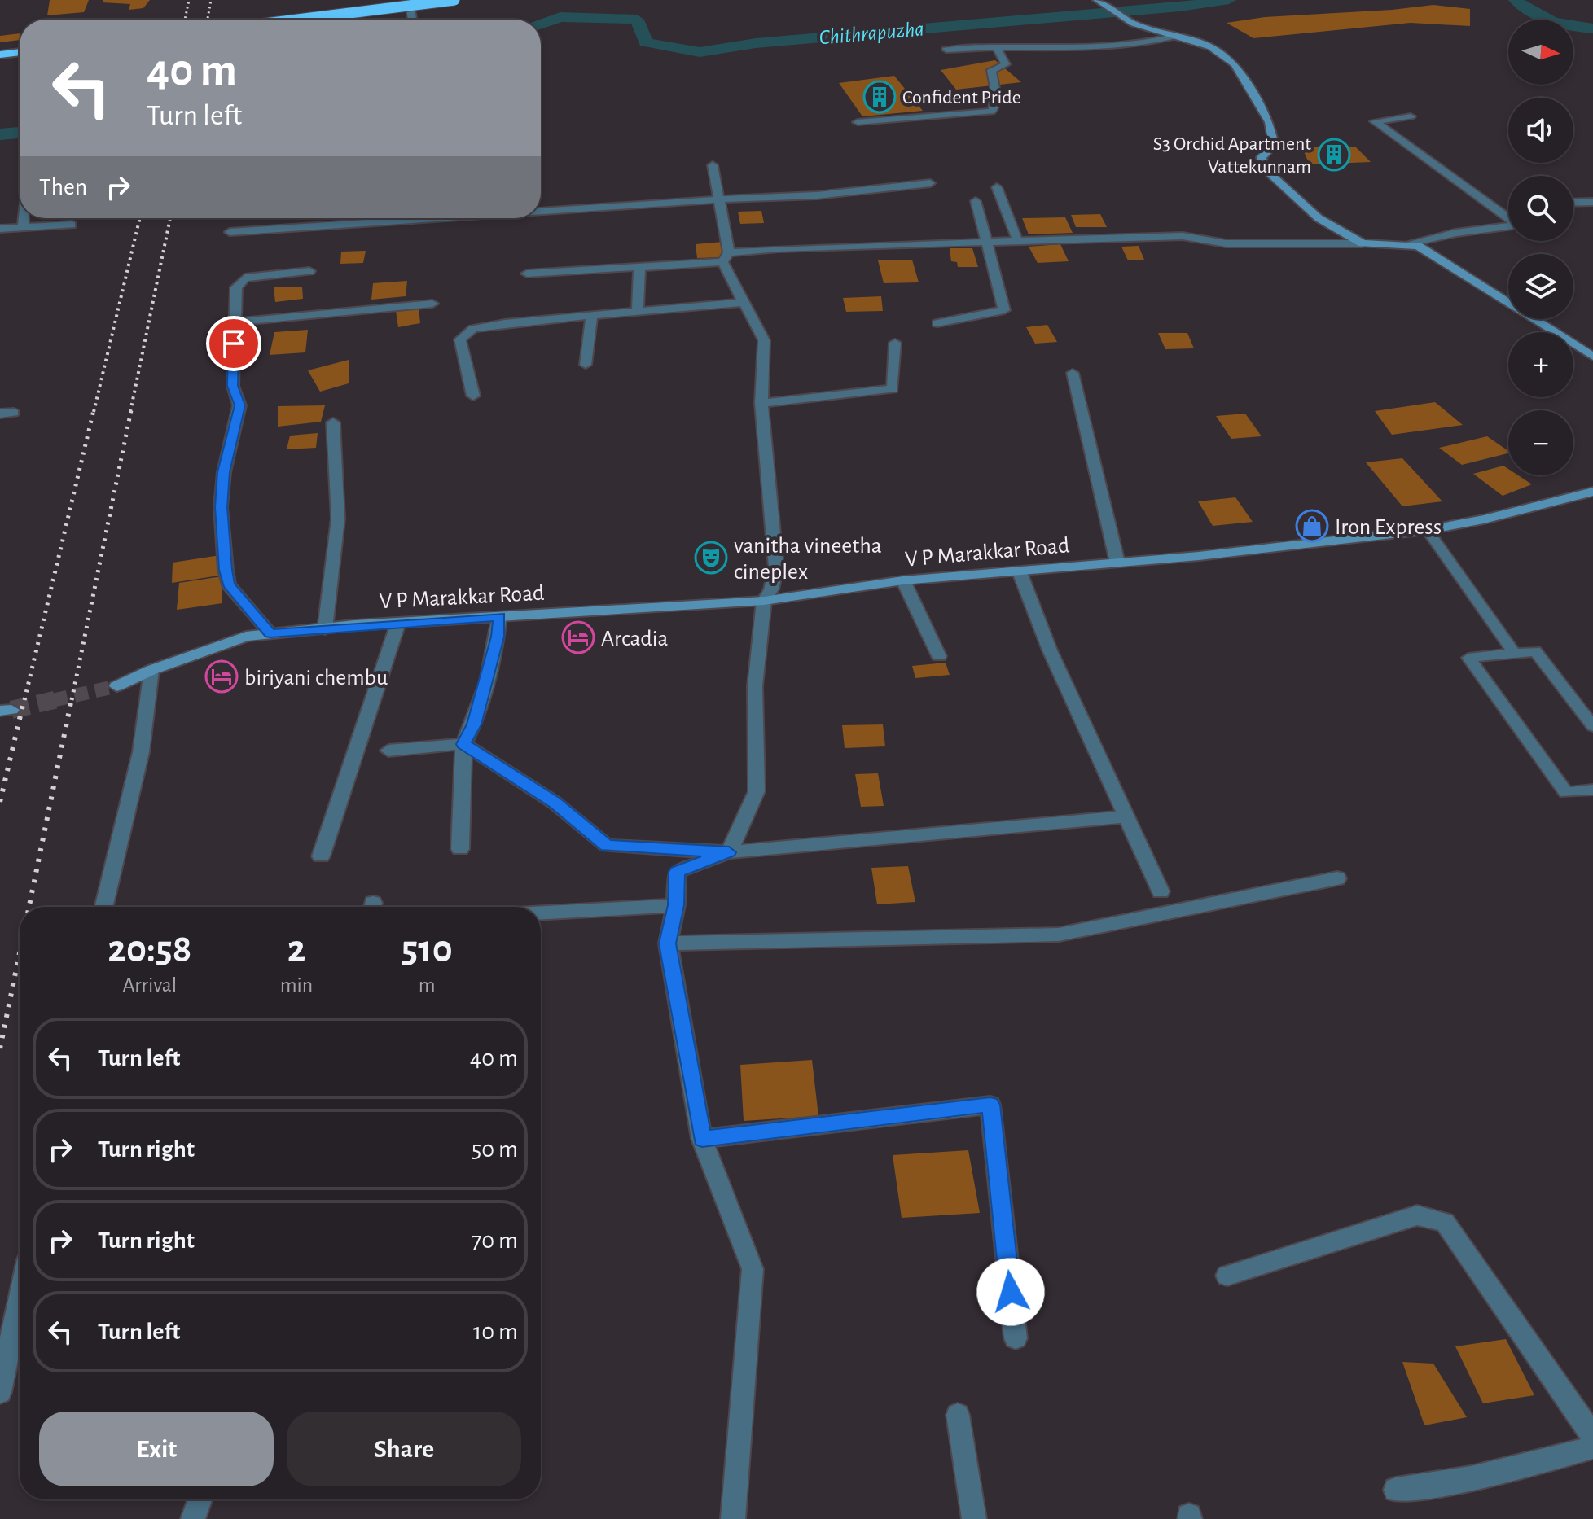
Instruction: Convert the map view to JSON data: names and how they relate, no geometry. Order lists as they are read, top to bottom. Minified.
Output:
{"streets":{"street":["V P Marakkar Road"]},"water":["Chithrapuzha"],"places":{"building":["Confident Pride","S3 Orchid Apartment Vattekunnam"],"shop":["Iron Express"],"theatre":["vanitha vineetha cineplex"],"hotel":["Arcadia","biriyani chembu"]},"north":"right","page":{"map_buttons":["+","−"],"turn":["40 m","Turn left"],"then":"Then","eta":["20:58","Arrival","2","min","510","m"],"list":[{"name":"Turn left","value":"40 m"},{"name":"Turn right","value":"50 m"},{"name":"Turn right","value":"70 m"},{"name":"Turn left","value":"10 m"}],"buttons":["Exit","Share"]}}
